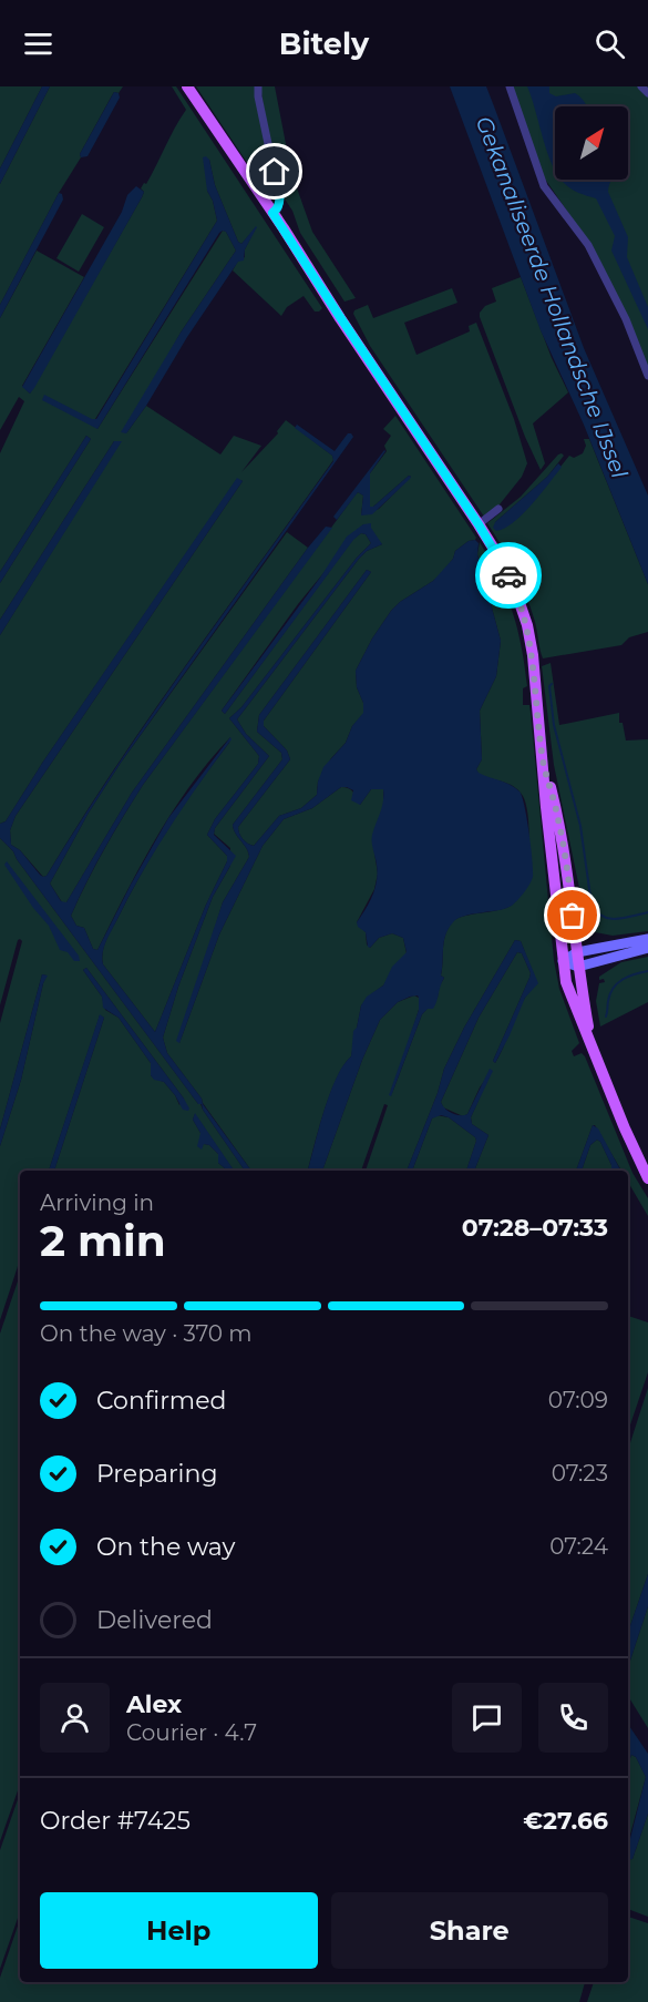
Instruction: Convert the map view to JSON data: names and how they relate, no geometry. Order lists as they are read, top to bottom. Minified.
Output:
{"water":["Gekanaliseerde Hollandsche IJssel"],"north":"top right","page":{"header":"Bitely","heading":["2 min","Arriving in","07:28–07:33"],"panel":["Alex","Courier · 4.7","Order #7425","€27.66"],"bar":"On the way · 370 m","list":[["Confirmed","07:09"],["Preparing","07:23"],["On the way","07:24"],"Delivered"],"buttons":["Help","Share"]}}
